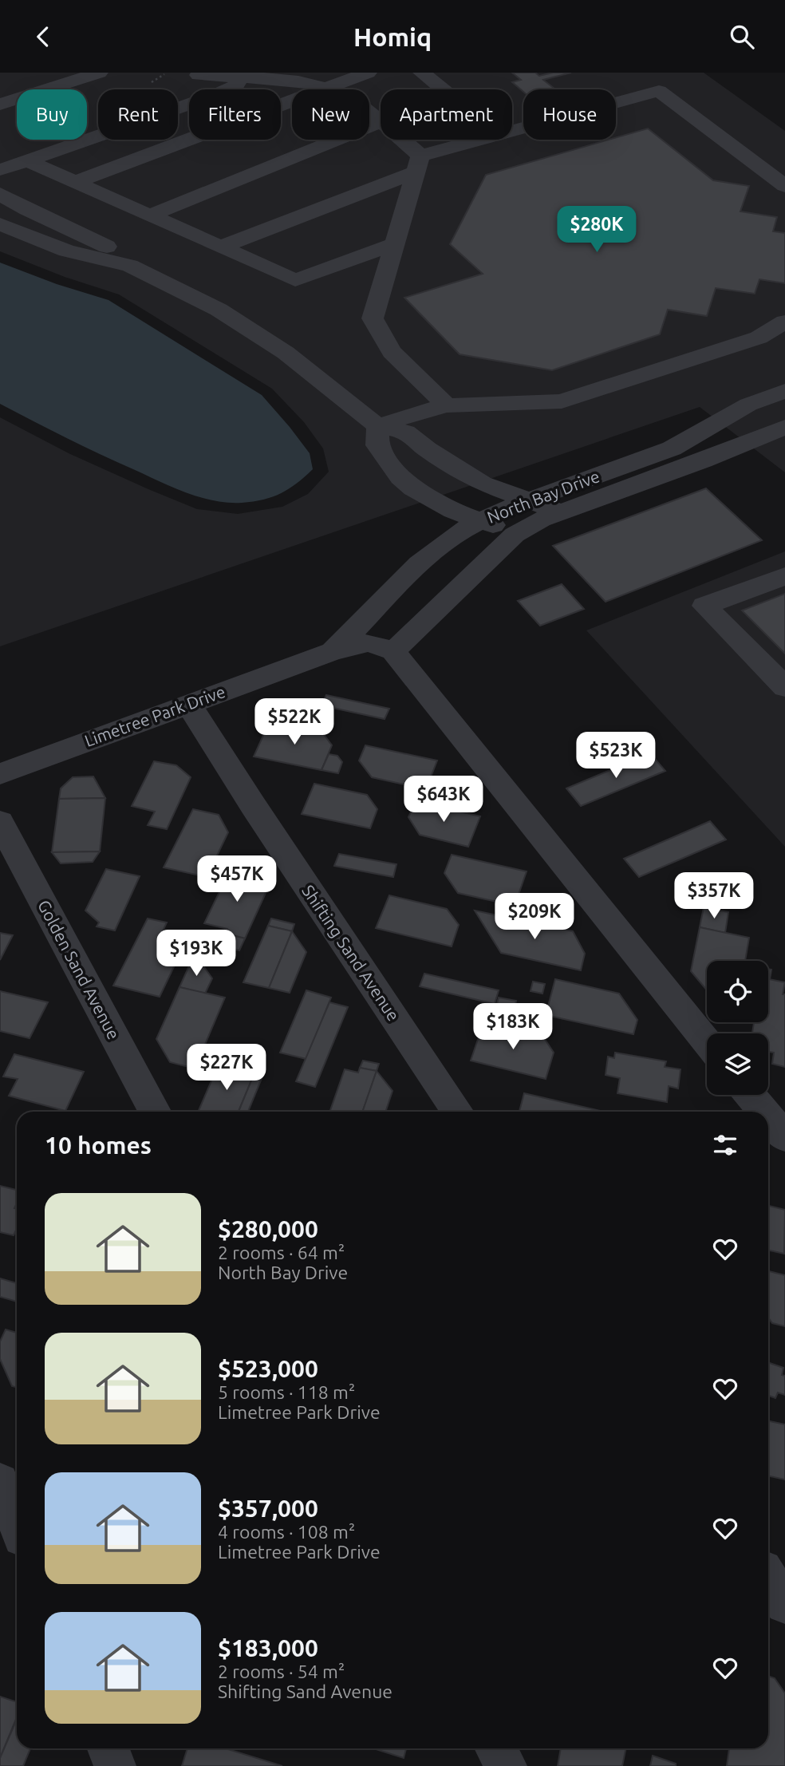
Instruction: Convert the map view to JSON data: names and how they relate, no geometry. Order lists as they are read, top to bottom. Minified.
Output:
{"streets":{"street":["North Bay Drive","Limetree Park Drive","Shifting Sand Avenue","Golden Sand Avenue"]},"crossings":[["North Bay Drive","Limetree Park Drive"],["Limetree Park Drive","Shifting Sand Avenue"]],"page":{"header":"Homiq","chip":["Buy","Rent","Filters","New","Apartment","House"],"price":["$280K","$522K","$523K","$643K","$457K","$357K","$209K","$193K","$183K","$227K"],"heading":"10 homes","list":[{"name":"$280,000","note":"2 rooms · 64 m² · North Bay Drive"},{"name":"$523,000","note":"5 rooms · 118 m² · Limetree Park Drive"},{"name":"$357,000","note":"4 rooms · 108 m² · Limetree Park Drive"},{"name":"$183,000","note":"2 rooms · 54 m² · Shifting Sand Avenue"}]}}
